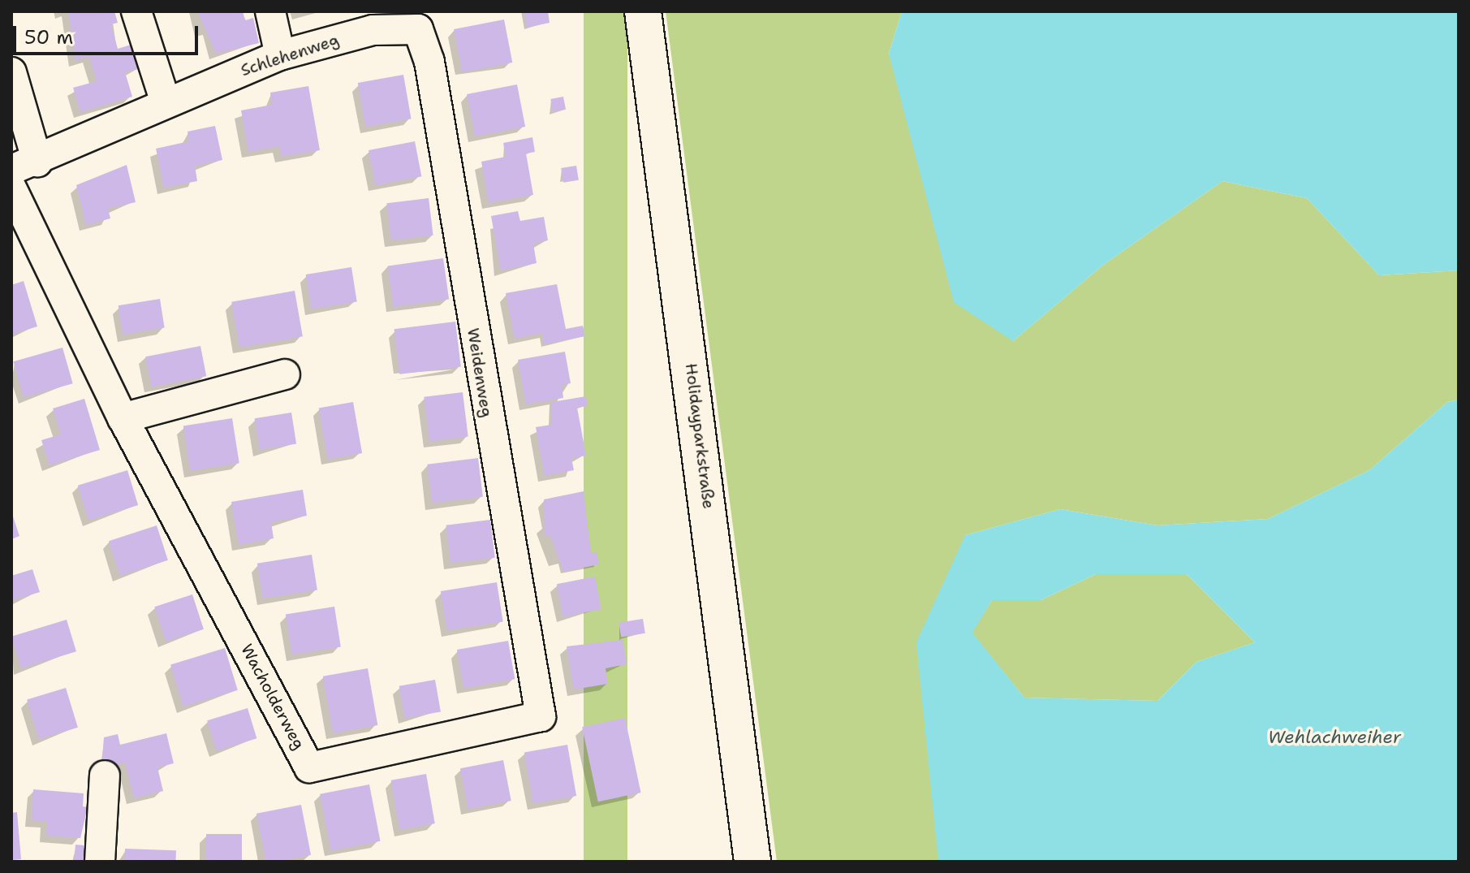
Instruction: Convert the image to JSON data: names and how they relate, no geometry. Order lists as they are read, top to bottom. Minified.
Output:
{"streets":{"main road":["Holidayparkstraße"],"street":["Schlehenweg","Weidenweg","Wacholderweg"]},"crossings":[["Schlehenweg","Weidenweg"],["Weidenweg","Wacholderweg"]],"water":["Wehlachweiher"],"scale_bar":"50 m"}
